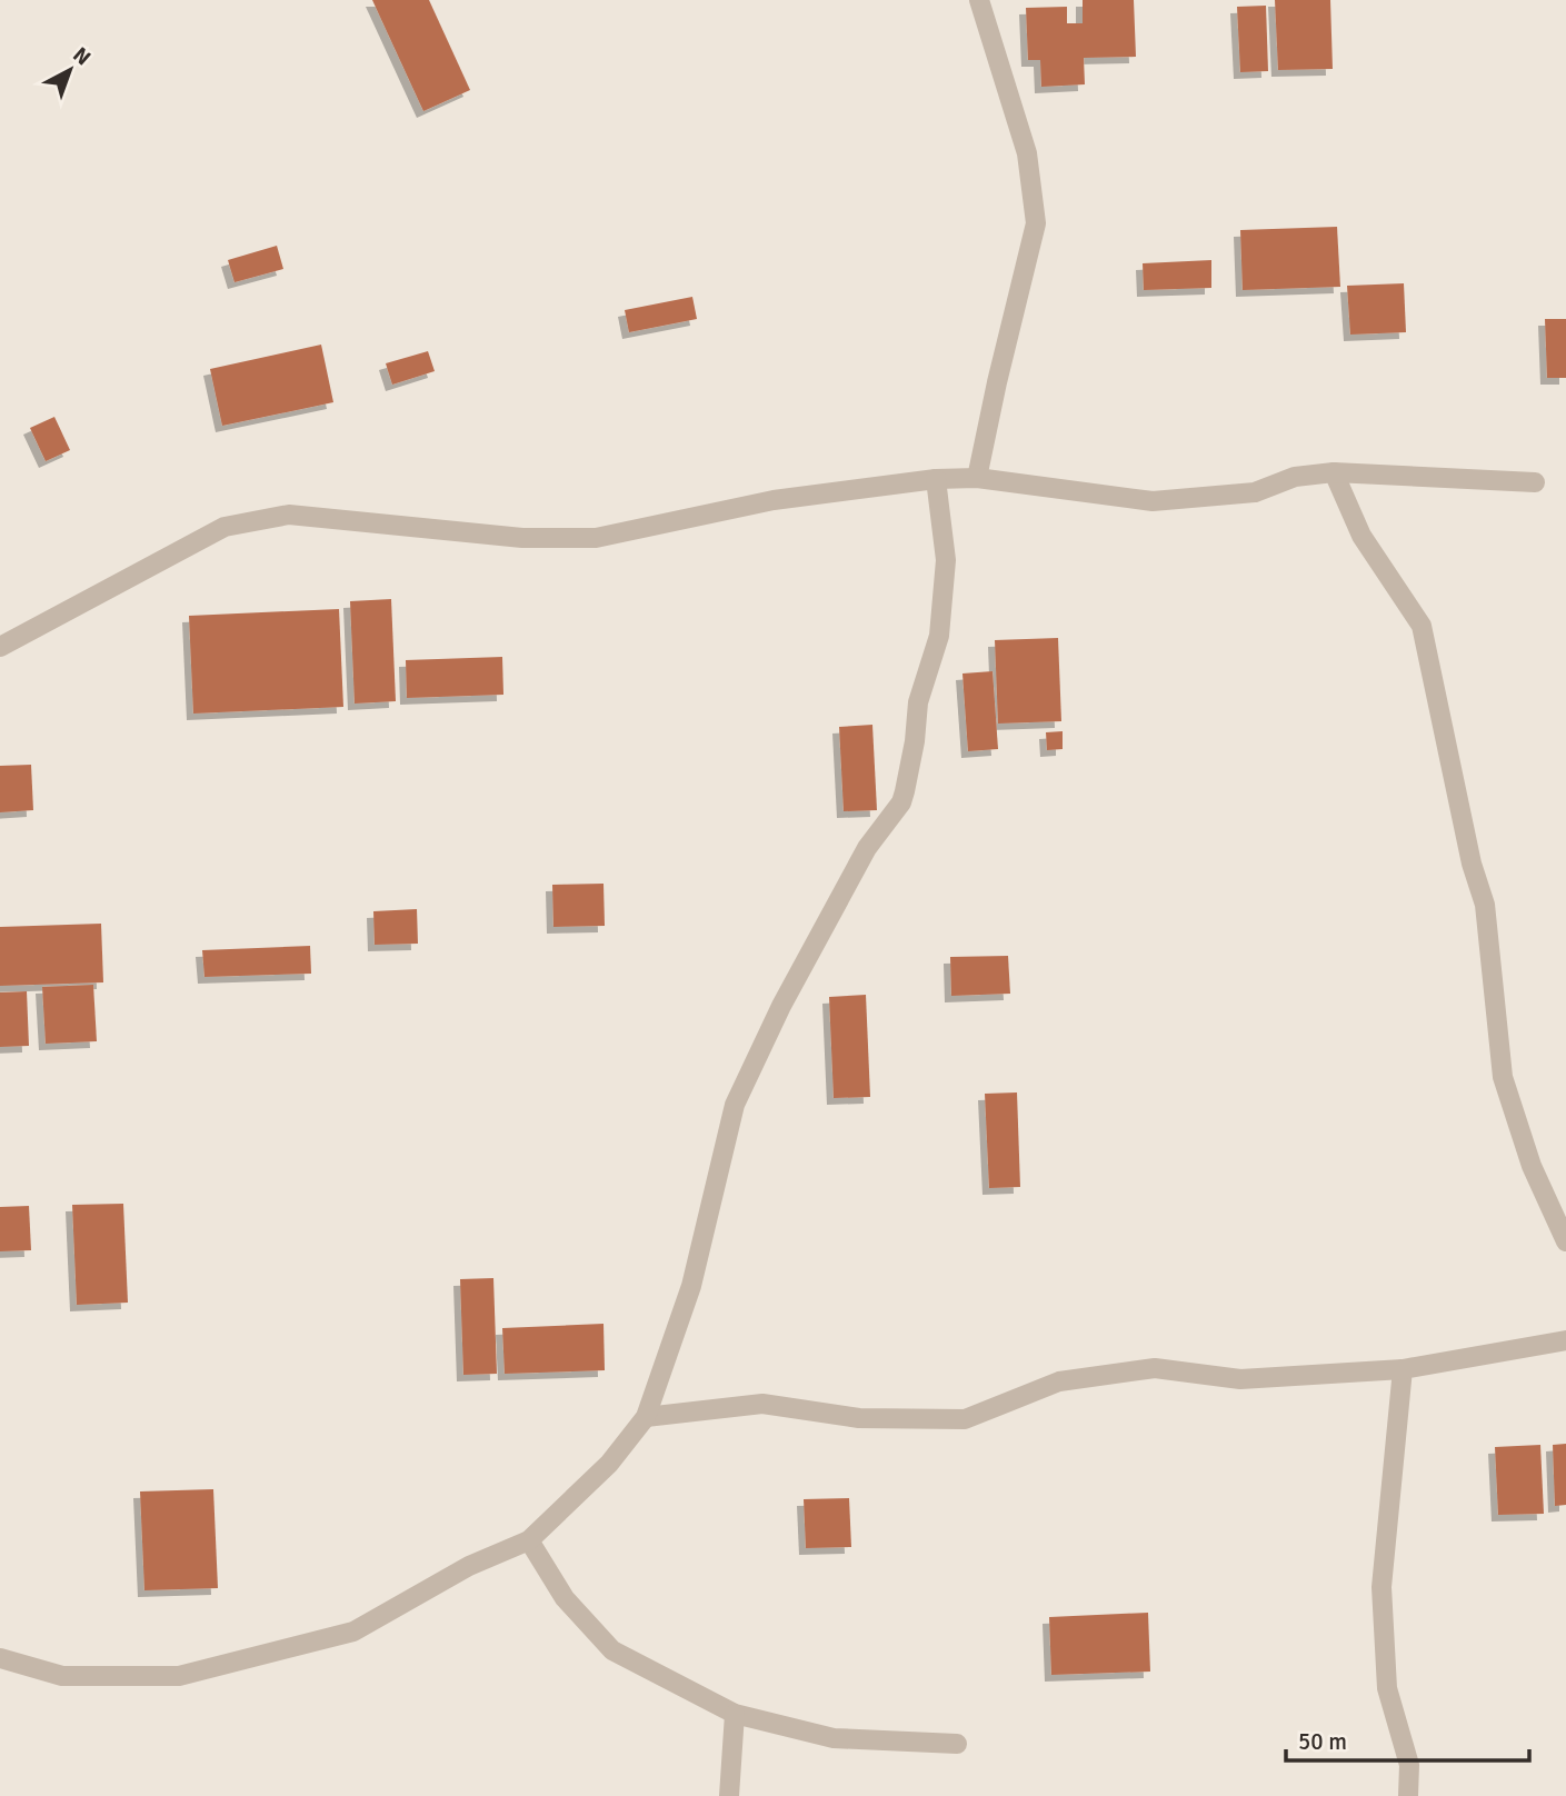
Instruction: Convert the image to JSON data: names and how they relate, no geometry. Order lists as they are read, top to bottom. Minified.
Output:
{"scale_bar":"50 m","north":"top right"}
